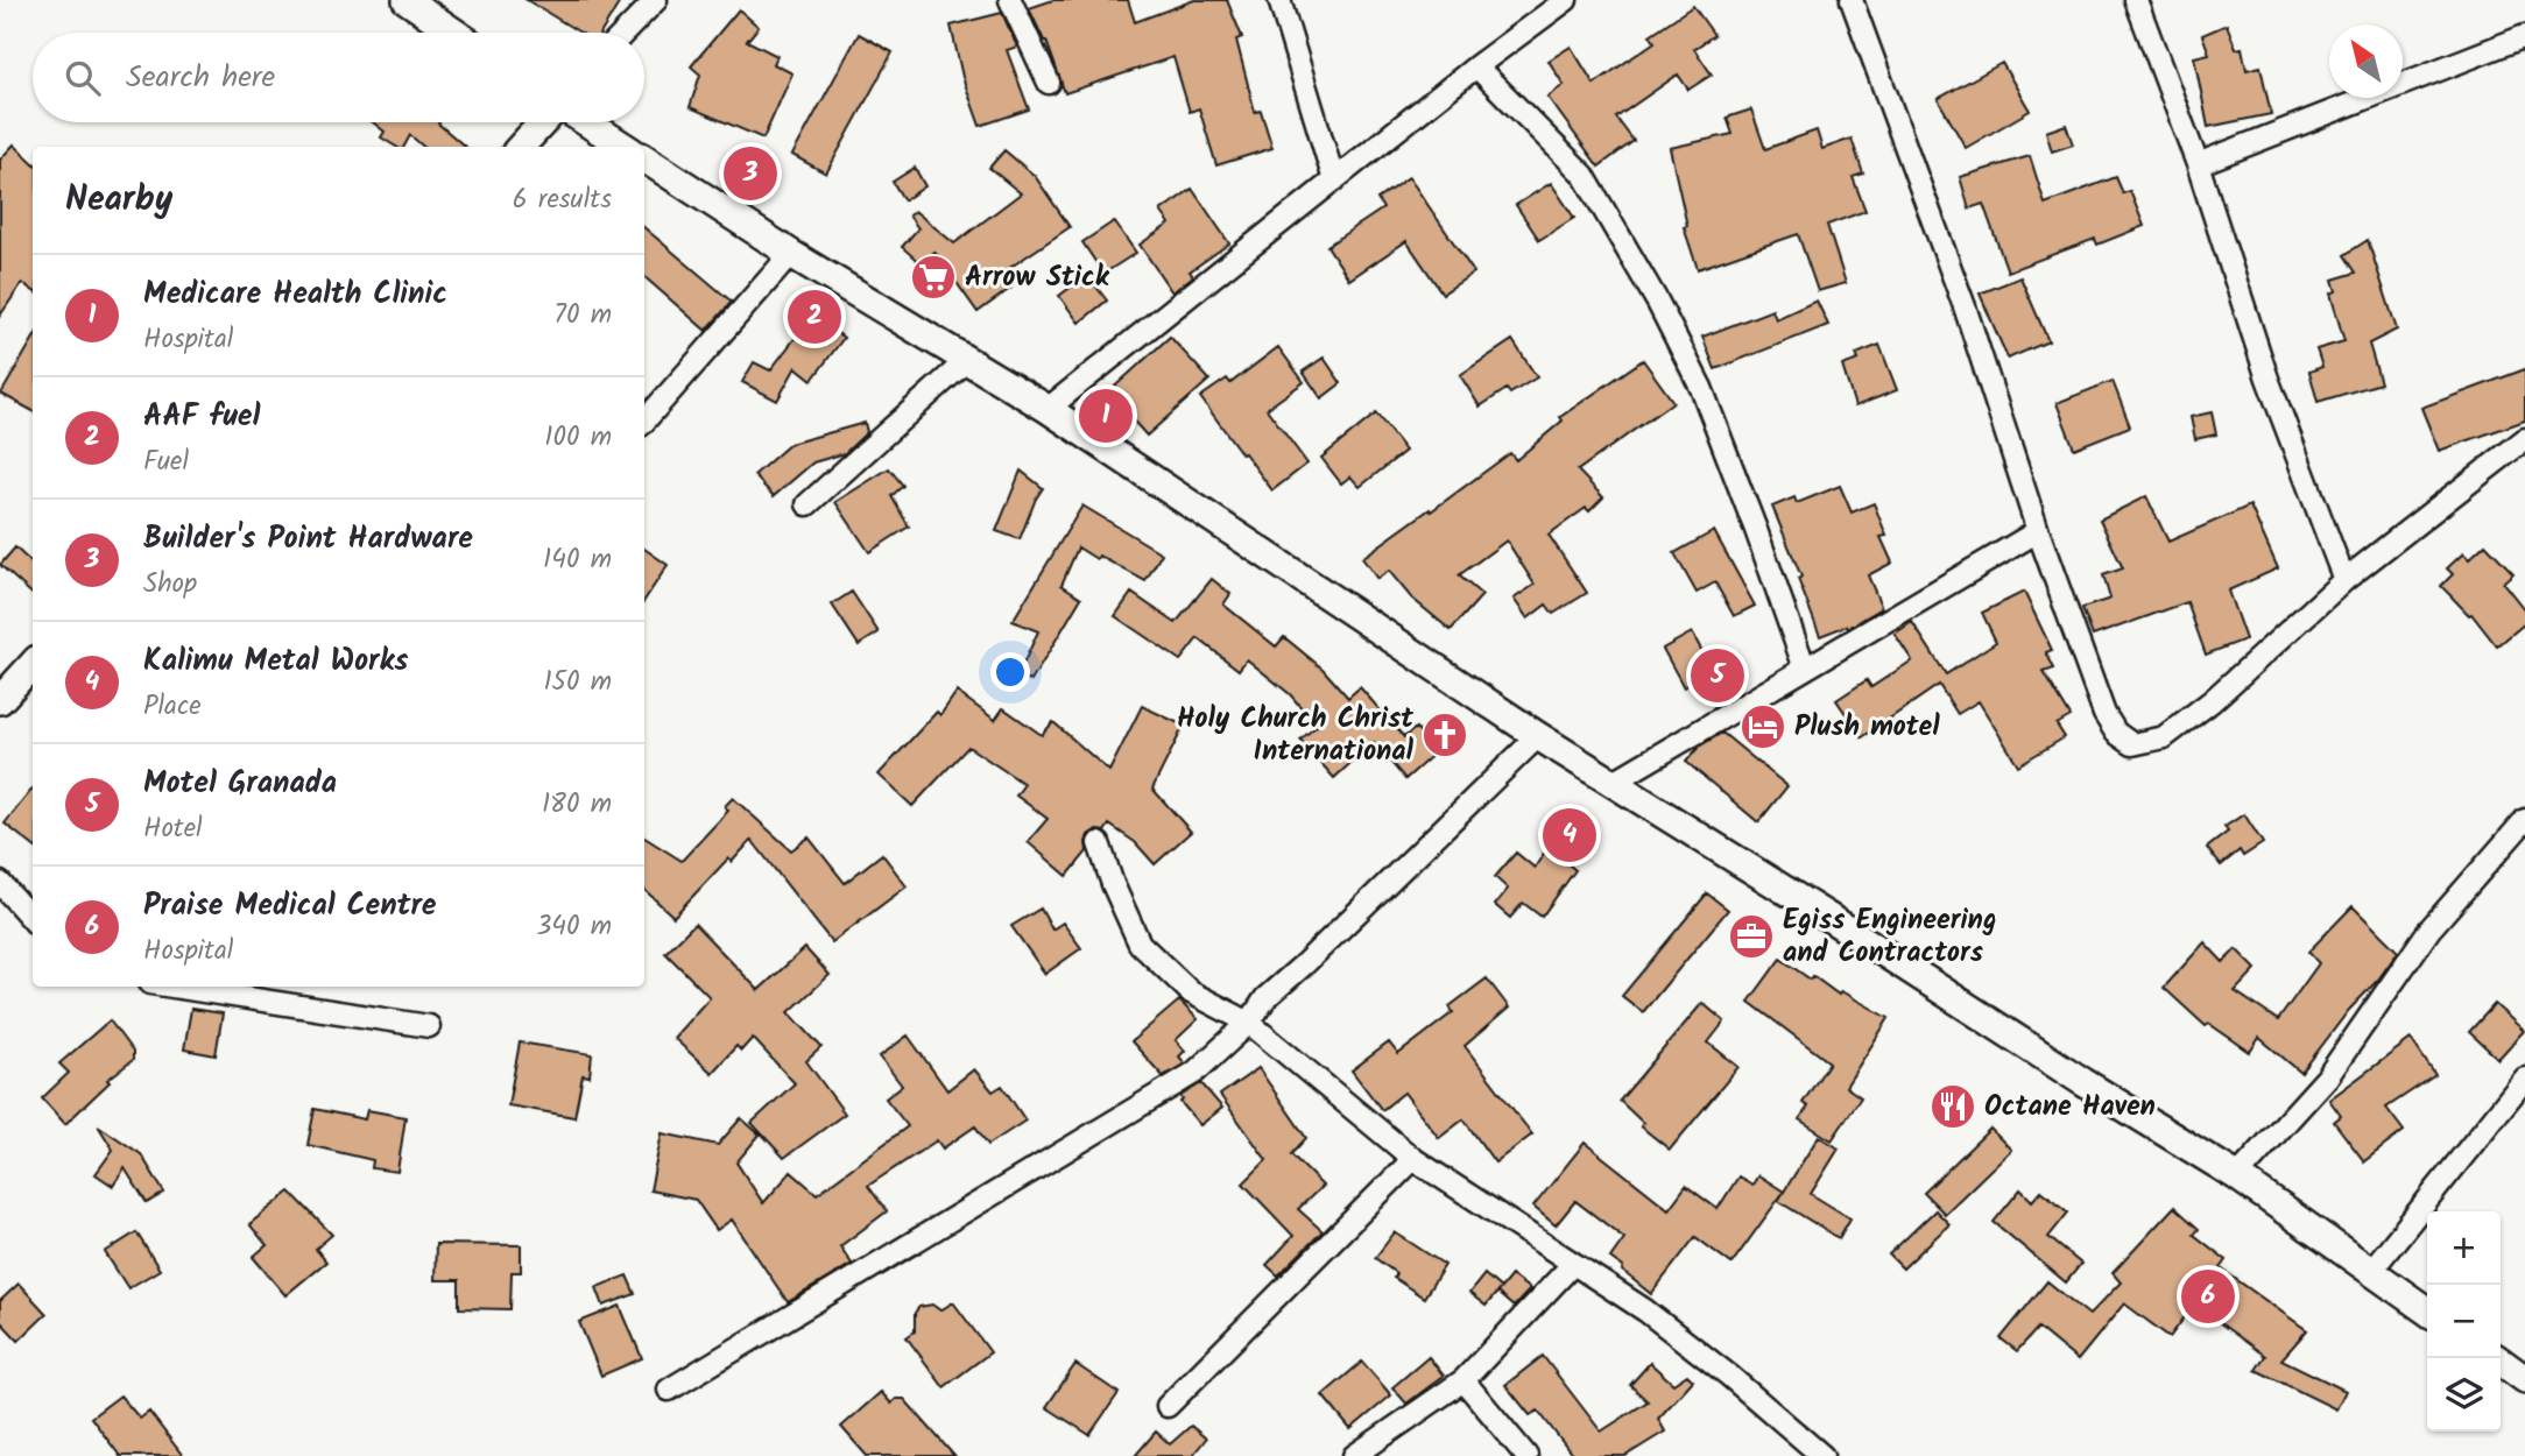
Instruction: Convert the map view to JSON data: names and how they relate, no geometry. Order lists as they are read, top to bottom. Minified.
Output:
{"places":{"supermarket":["Arrow Stick"],"hotel":["Plush motel"],"church":["Holy Church Christ International"],"office":["Egiss Engineering and Contractors"],"restaurant":["Octane Haven"]},"north":"top left","page":{"search":"Search here","pins":["3","2","1","5","4","6"],"heading":["Nearby","6 results"],"list":[{"mark":"1","name":"Medicare Health Clinic","note":"Hospital","value":"70 m"},{"mark":"2","name":"AAF fuel","note":"Fuel","value":"100 m"},{"mark":"3","name":"Builder's Point Hardware","note":"Shop","value":"140 m"},{"mark":"4","name":"Kalimu Metal Works","note":"Place","value":"150 m"},{"mark":"5","name":"Motel Granada","note":"Hotel","value":"180 m"},{"mark":"6","name":"Praise Medical Centre","note":"Hospital","value":"340 m"}],"map_buttons":["+","−"]}}
